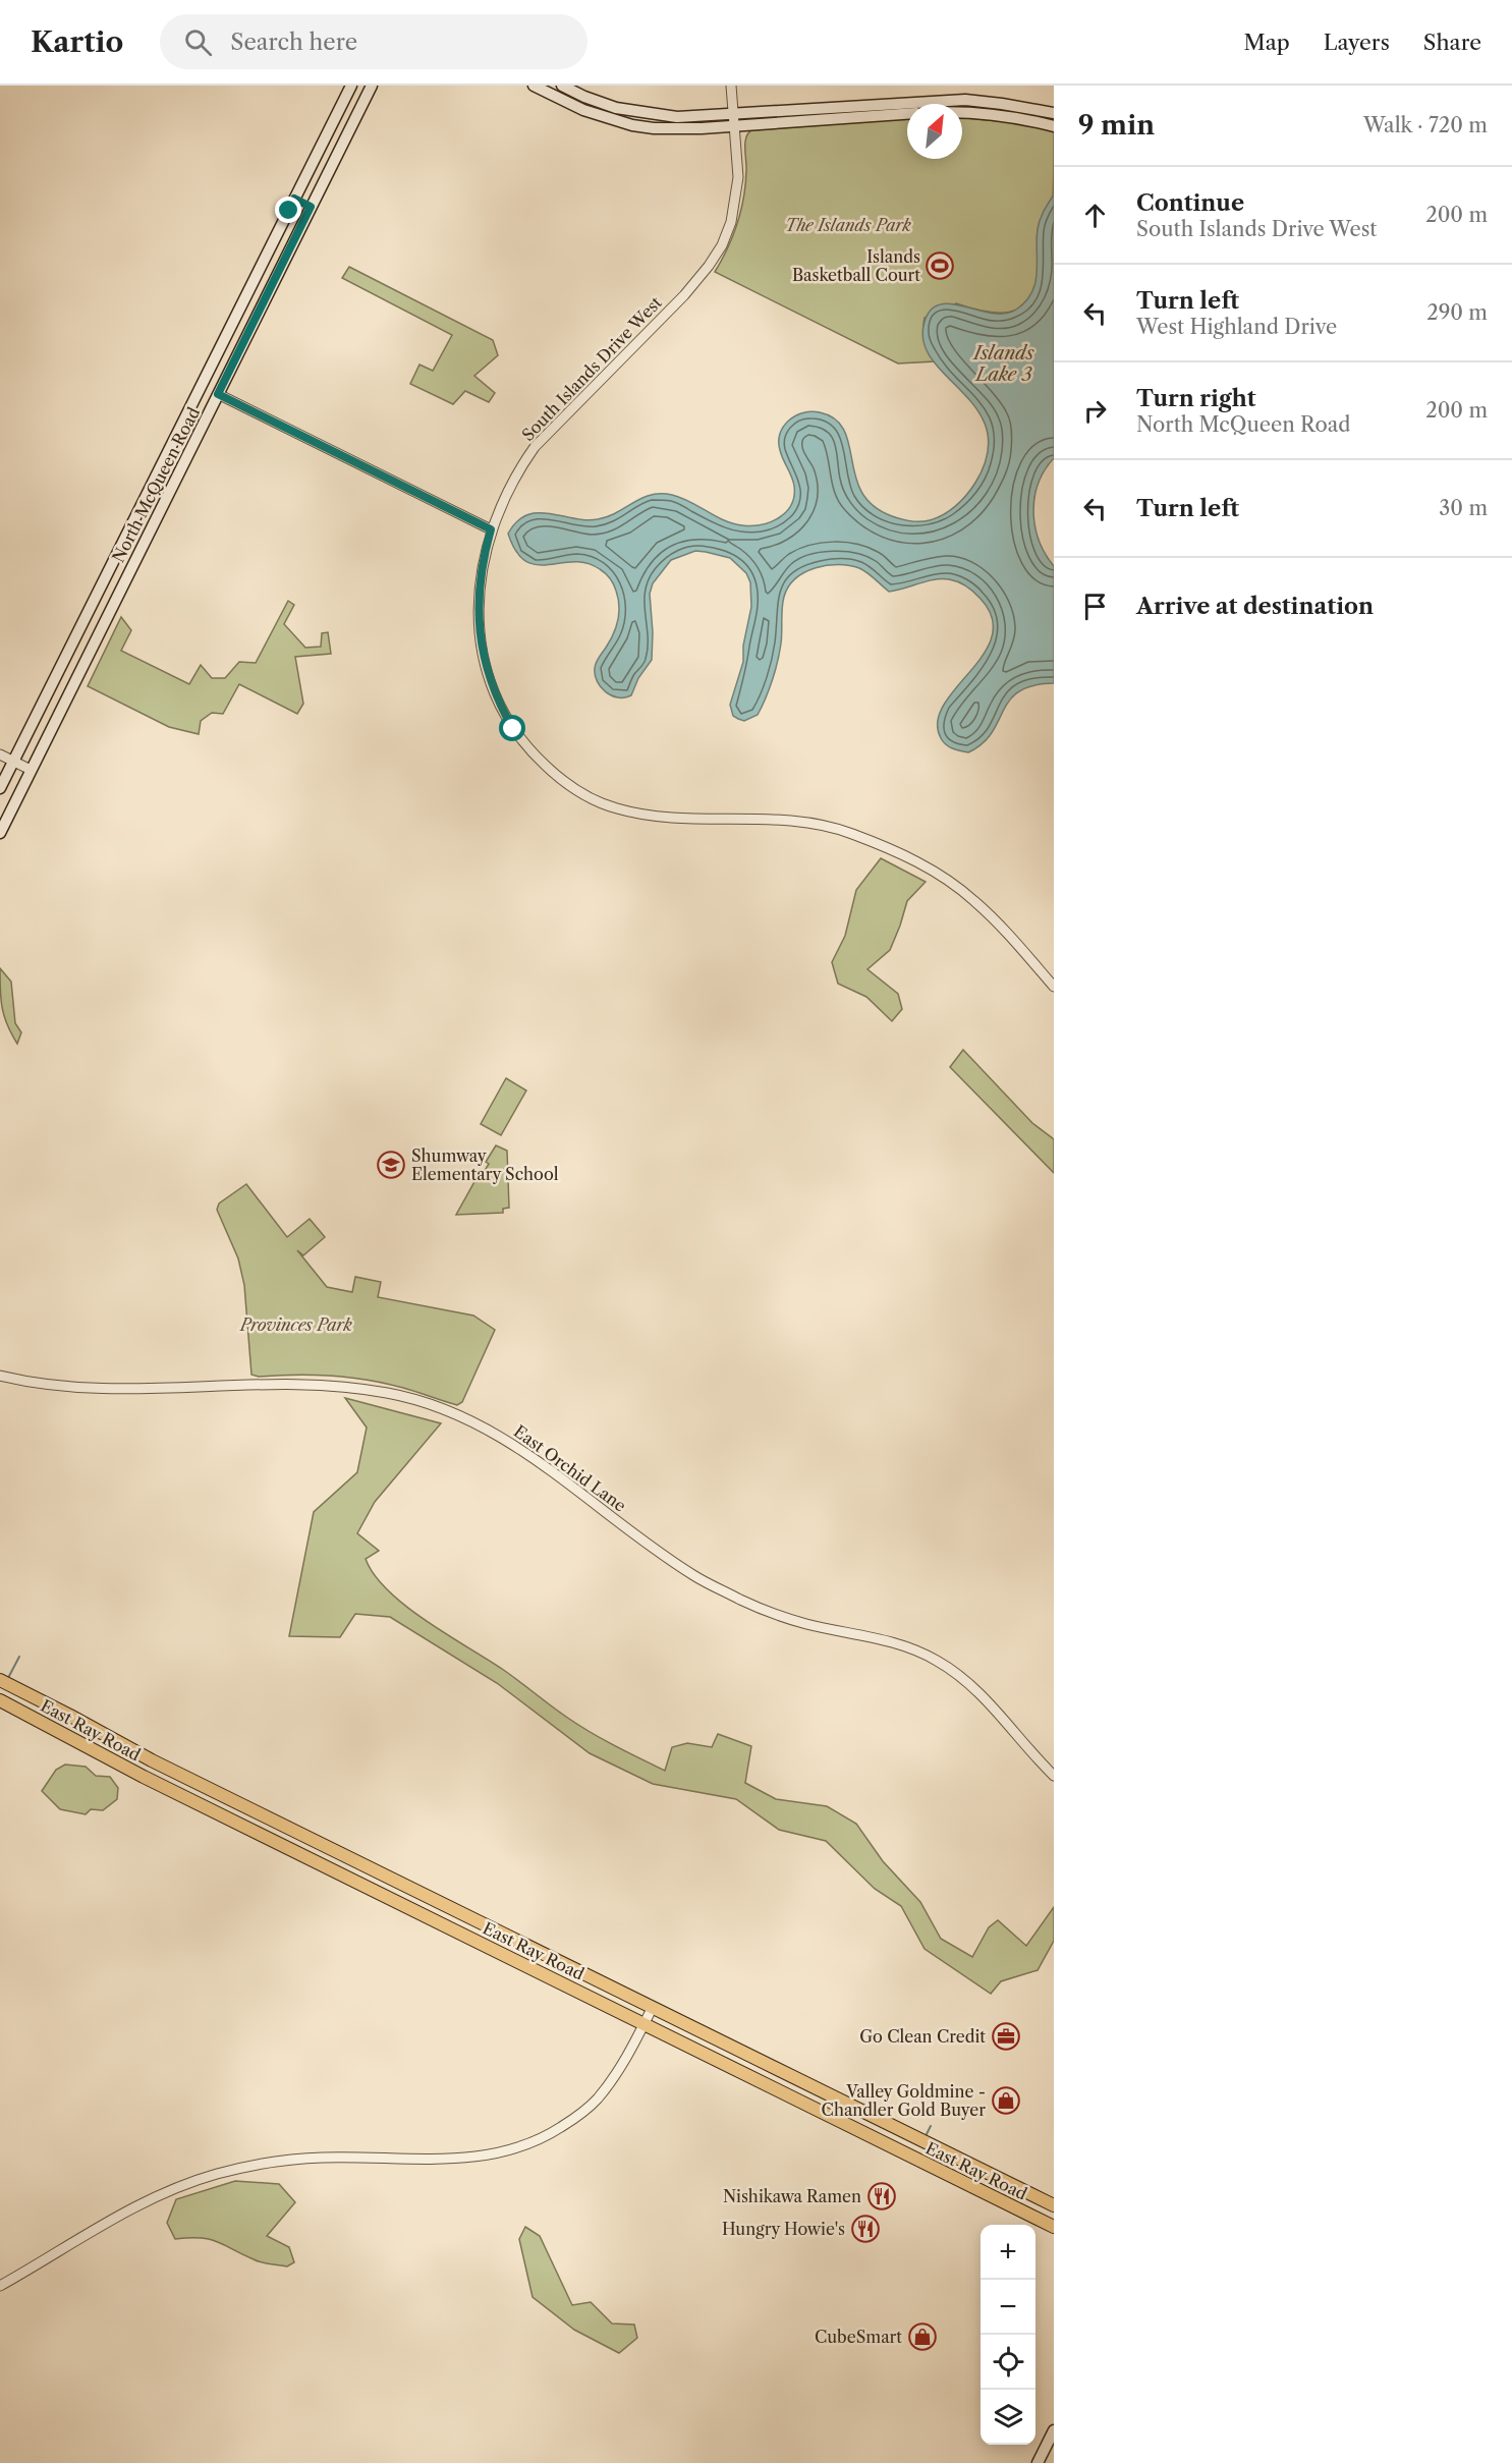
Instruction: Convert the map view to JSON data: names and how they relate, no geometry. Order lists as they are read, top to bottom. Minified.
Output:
{"streets":{"main road":["North McQueen Road","East Ray Road"],"street":["South Islands Drive West","East Orchid Lane"]},"water":["Islands Lake 3"],"parks":["The Islands Park","Provinces Park"],"places":{"sports":["Islands Basketball Court"],"school or university":["Shumway Elementary School"],"office":["Go Clean Credit"],"shop":["Valley Goldmine - Chandler Gold Buyer","CubeSmart"],"restaurant":["Nishikawa Ramen","Hungry Howie's"]},"north":"top right","page":{"header":"Kartio","search":"Search here","nav":["Map","Layers","Share"],"heading":["9 min","Walk · 720 m"],"list":[["Continue","South Islands Drive West","200 m"],["Turn left","West Highland Drive","290 m"],["Turn right","North McQueen Road","200 m"],["Turn left","30 m"],"Arrive at destination"],"map_buttons":["+","−"]}}
